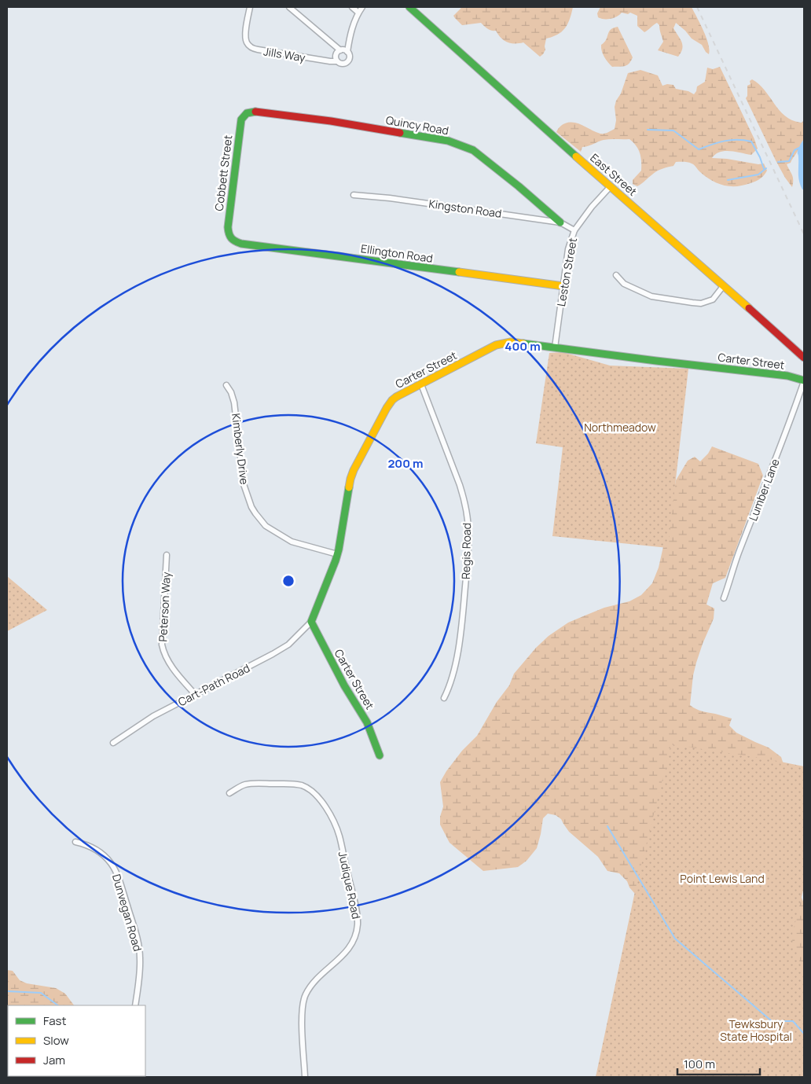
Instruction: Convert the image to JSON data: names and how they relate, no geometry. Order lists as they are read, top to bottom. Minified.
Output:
{"streets":{"street":["Jills Way","Quincy Road","Cobbett Street","East Street","Kingston Road","Ellington Road","Leston Street","Carter Street","Kimberly Drive","Lumber Lane","Regis Road","Peterson Way","Cart-Path Road","Judique Road","Dunvegan Road"]},"crossings":[["Quincy Road","Cobbett Street"],["Quincy Road","Kingston Road"],["Cobbett Street","Ellington Road"],["East Street","Leston Street"],["Kingston Road","Leston Street"],["Ellington Road","Leston Street"],["Leston Street","Carter Street"],["Carter Street","Kimberly Drive"],["Carter Street","Lumber Lane"],["Carter Street","Regis Road"],["Carter Street","Cart-Path Road"],["Peterson Way","Cart-Path Road"]],"parks":["Northmeadow","Point Lewis Land","Tewksbury State Hospital"],"legend":["Fast","Slow","Jam"],"scale_bar":"100 m","rings":["400 m","200 m"]}
